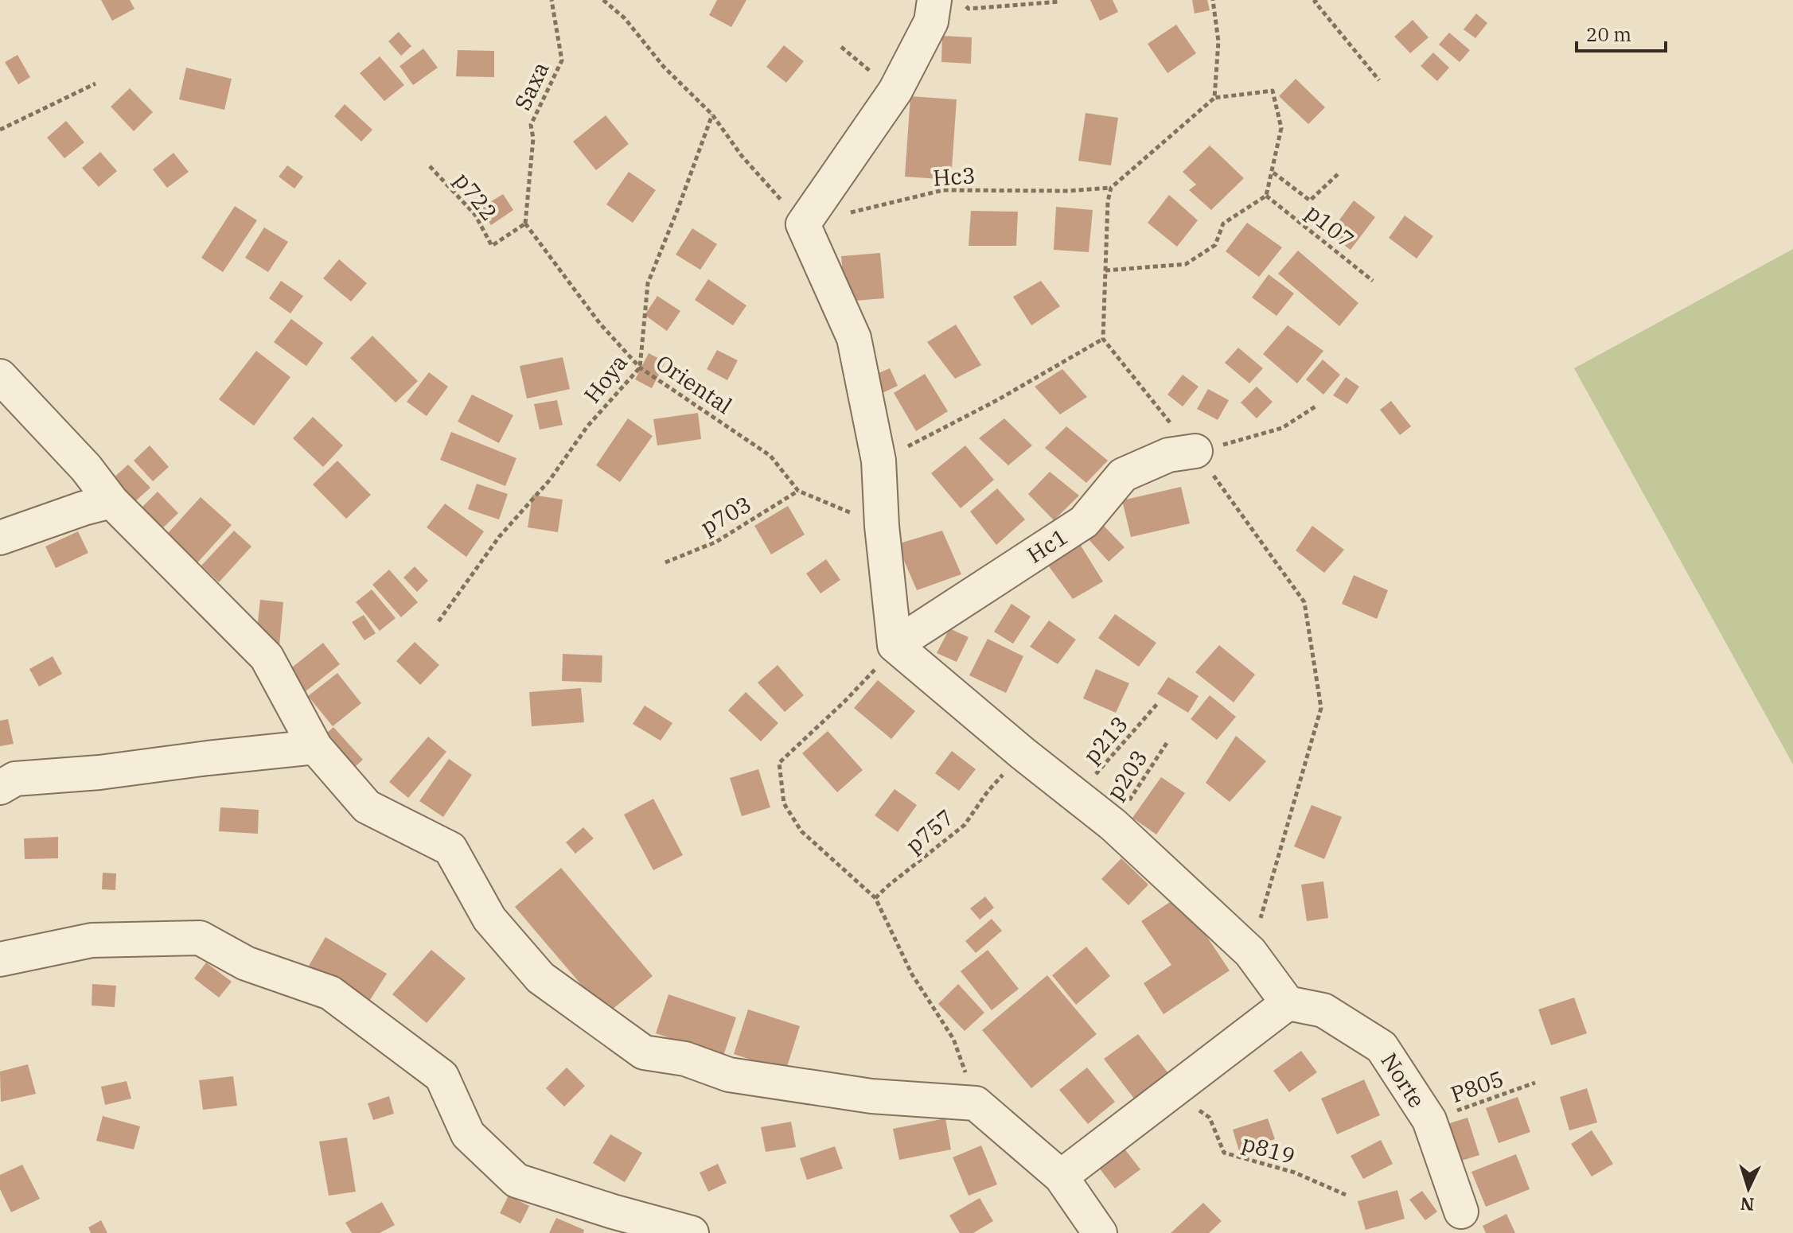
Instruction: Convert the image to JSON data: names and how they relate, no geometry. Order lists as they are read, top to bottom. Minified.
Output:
{"streets":{"street":["Hc1","Norte"],"path":["Saxa","Hc3","p722","p107","Hoya","Oriental","p703","p213","p203","p757","P805","p819"]},"crossings":[["Saxa","p722"],["Saxa","Oriental"],["p722","Oriental"],["Hoya","Oriental"],["Oriental","p703"],["Norte","P805"]],"scale_bar":"20 m","north":"bottom"}
